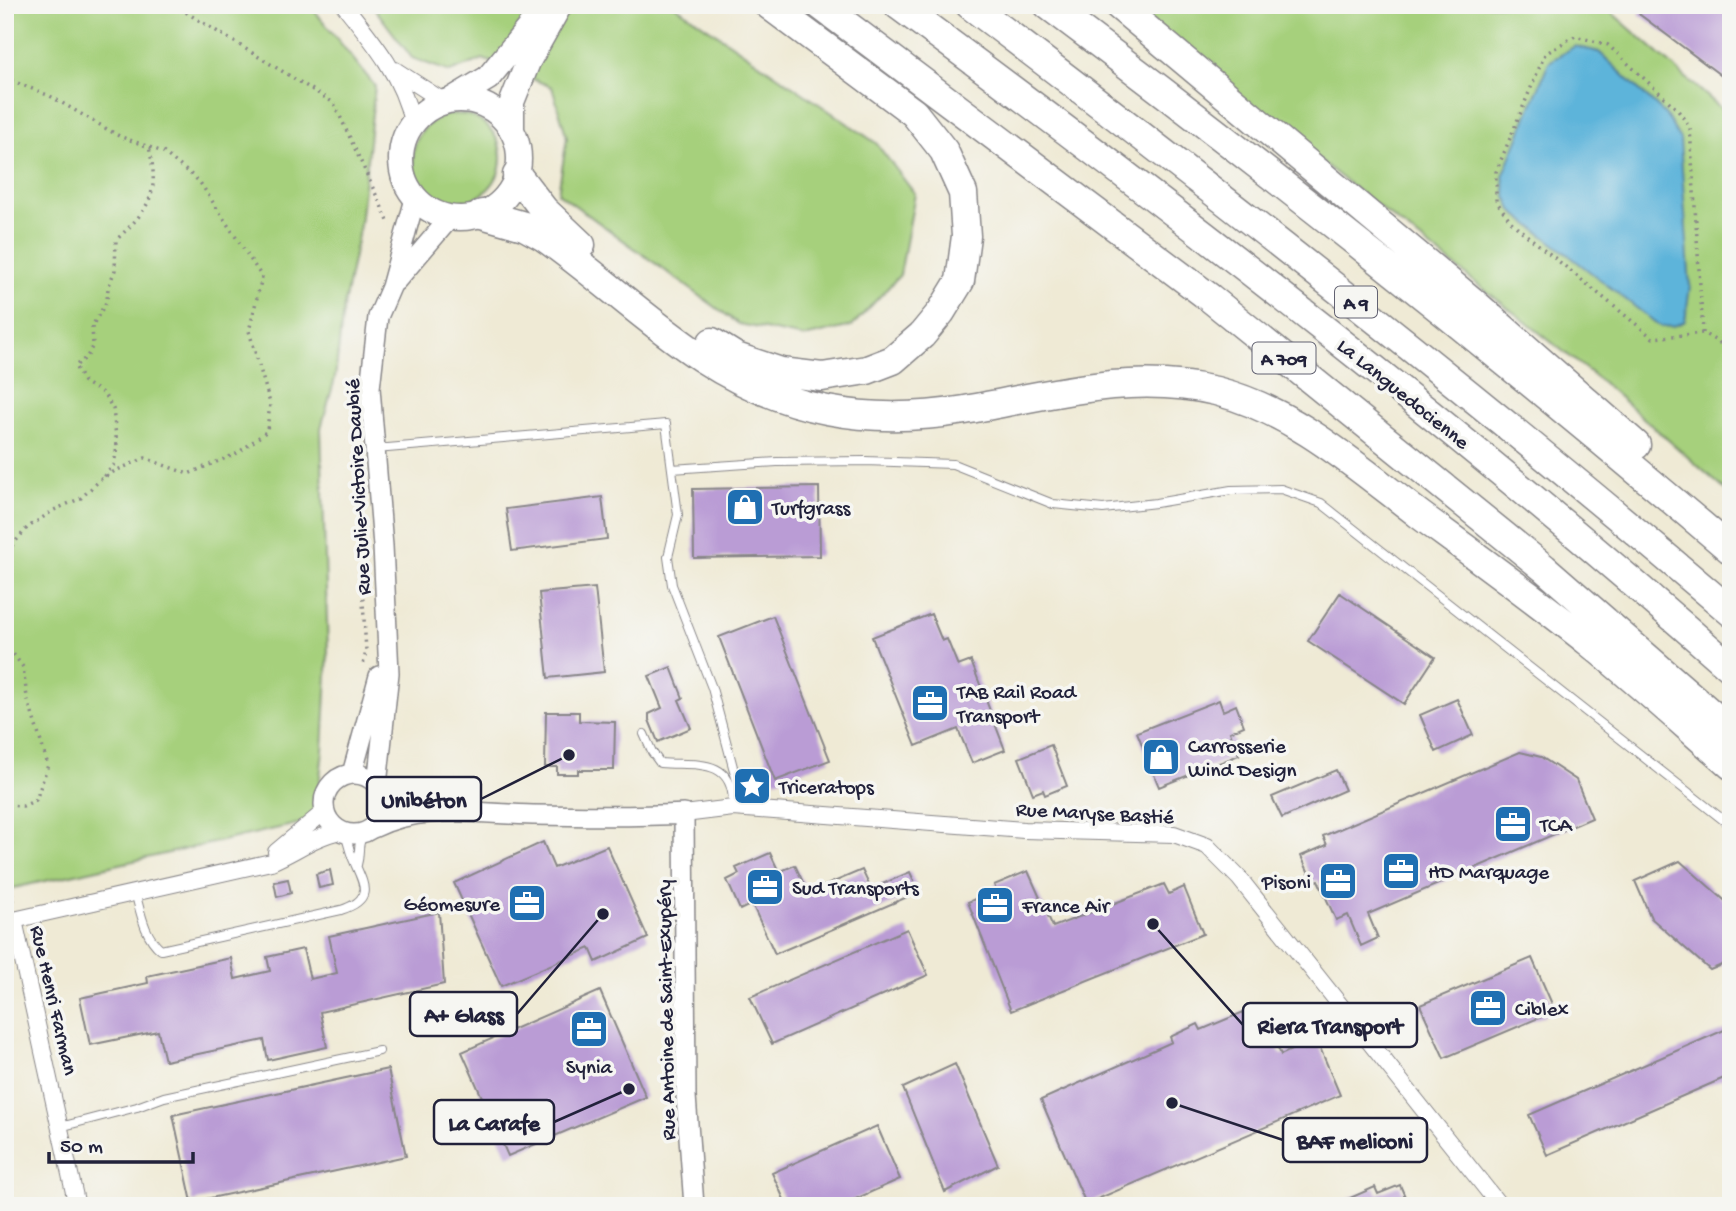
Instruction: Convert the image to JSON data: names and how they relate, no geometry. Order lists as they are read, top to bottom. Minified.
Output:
{"streets":{"highway":["A 9","A 709","La Languedocienne"],"street":["Rue Julie-Victoire Daubié","Rue Maryse Bastié","Rue Henri Farman","Rue Antoine de Saint-Exupéry"]},"crossings":[["Rue Julie-Victoire Daubié","Rue Henri Farman"],["Rue Maryse Bastié","Rue Antoine de Saint-Exupéry"]],"places":{"shop":["Turfgrass","Carrosserie Wind Design"],"office":["TAB Rail Road Transport","TCA","HD Marquage","Pisoni","Sud Transports","Géomesure","France Air","Ciblex","Synia"],"other":["Unibéton","A+ Glass","Riera Transport","La Carafe","BAF meliconi"],"place":["Triceratops"]},"scale_bar":"50 m"}
